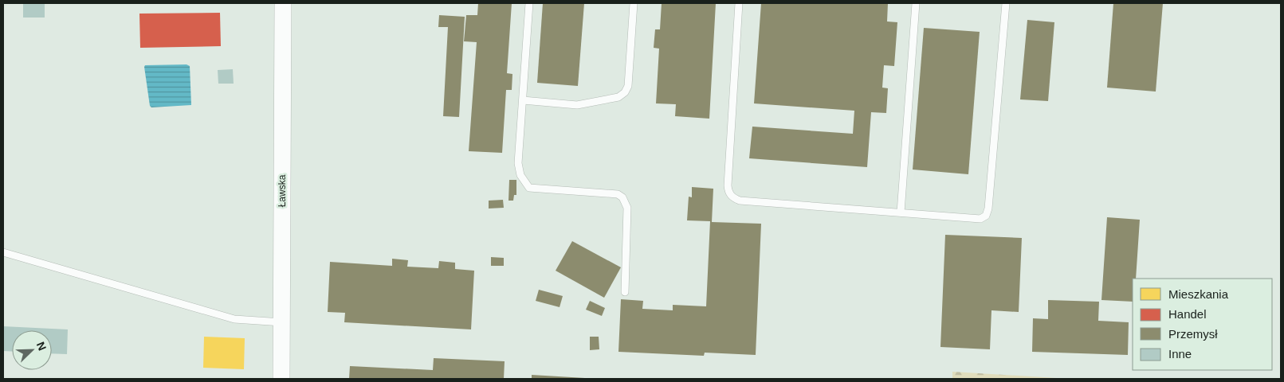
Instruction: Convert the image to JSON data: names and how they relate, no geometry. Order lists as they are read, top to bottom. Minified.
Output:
{"streets":{"street":["Ławska"]},"legend":["Mieszkania","Handel","Przemysł","Inne"],"north":"top right"}
